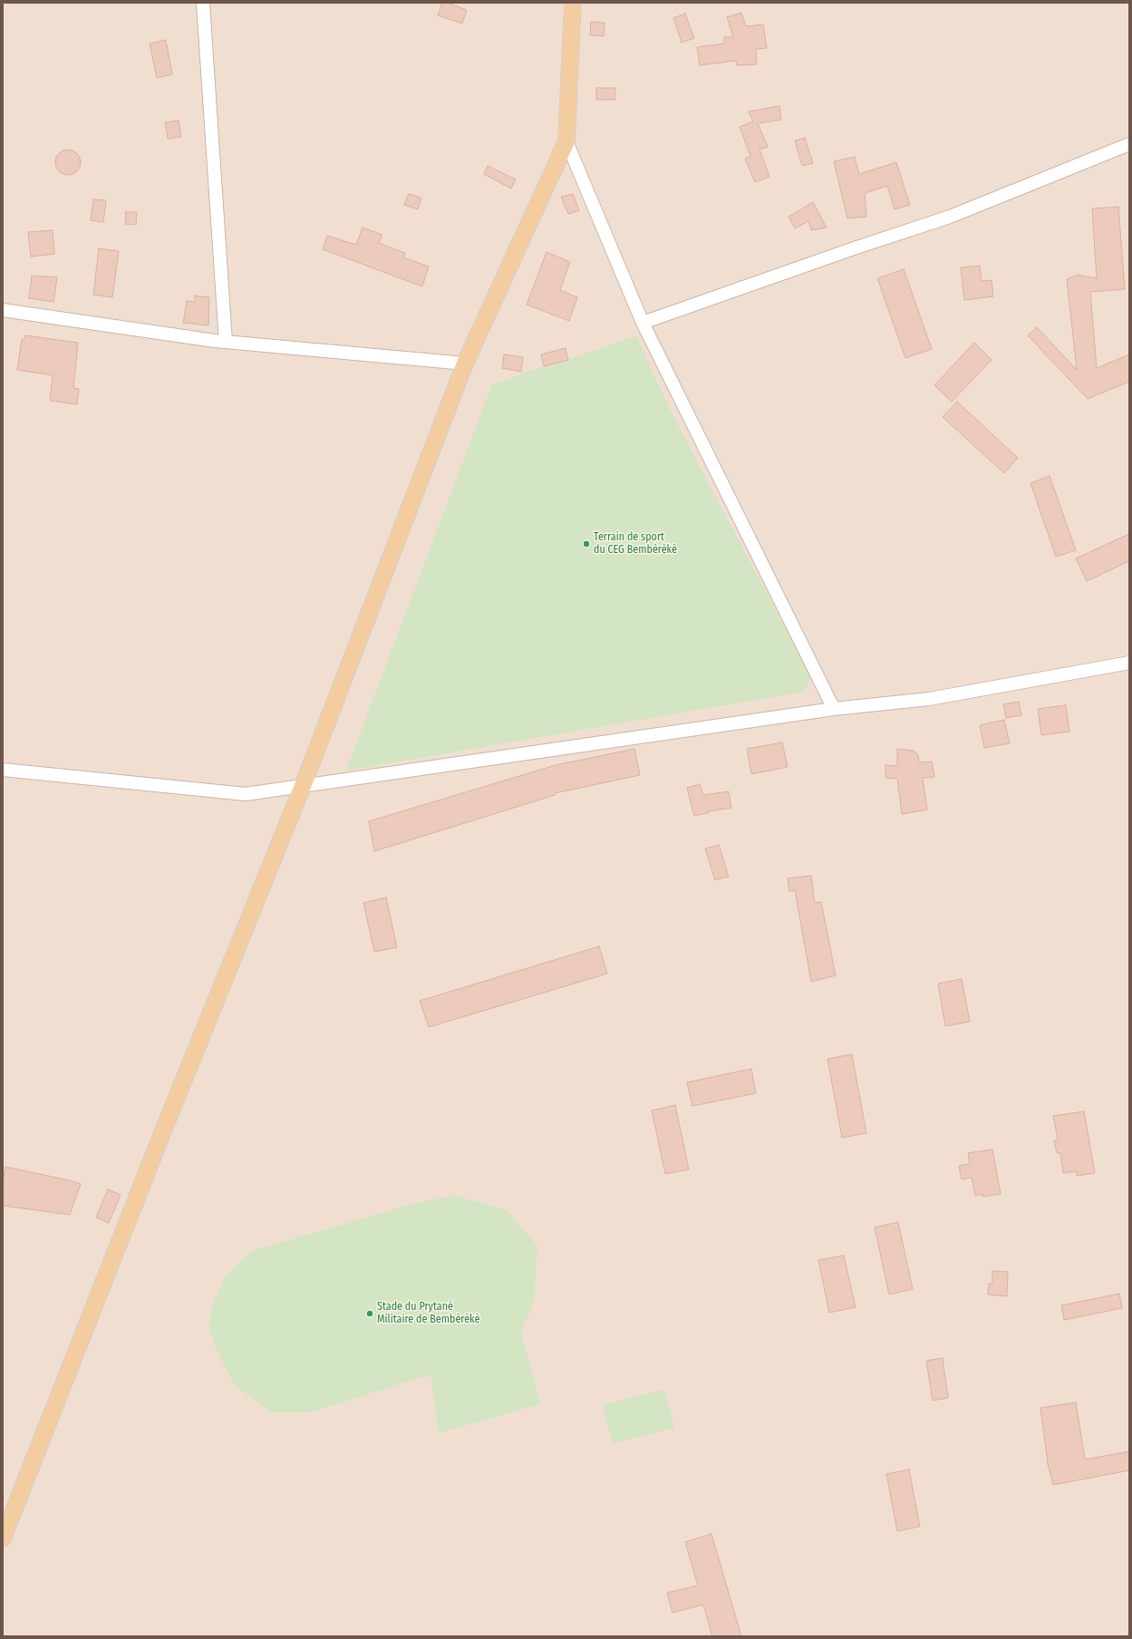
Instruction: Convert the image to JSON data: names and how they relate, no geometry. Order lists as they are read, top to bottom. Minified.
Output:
{"places":["Terrain de sport du CEG Bembèrèkè","Stade du Prytané Militaire de Bembèrèkè"]}
